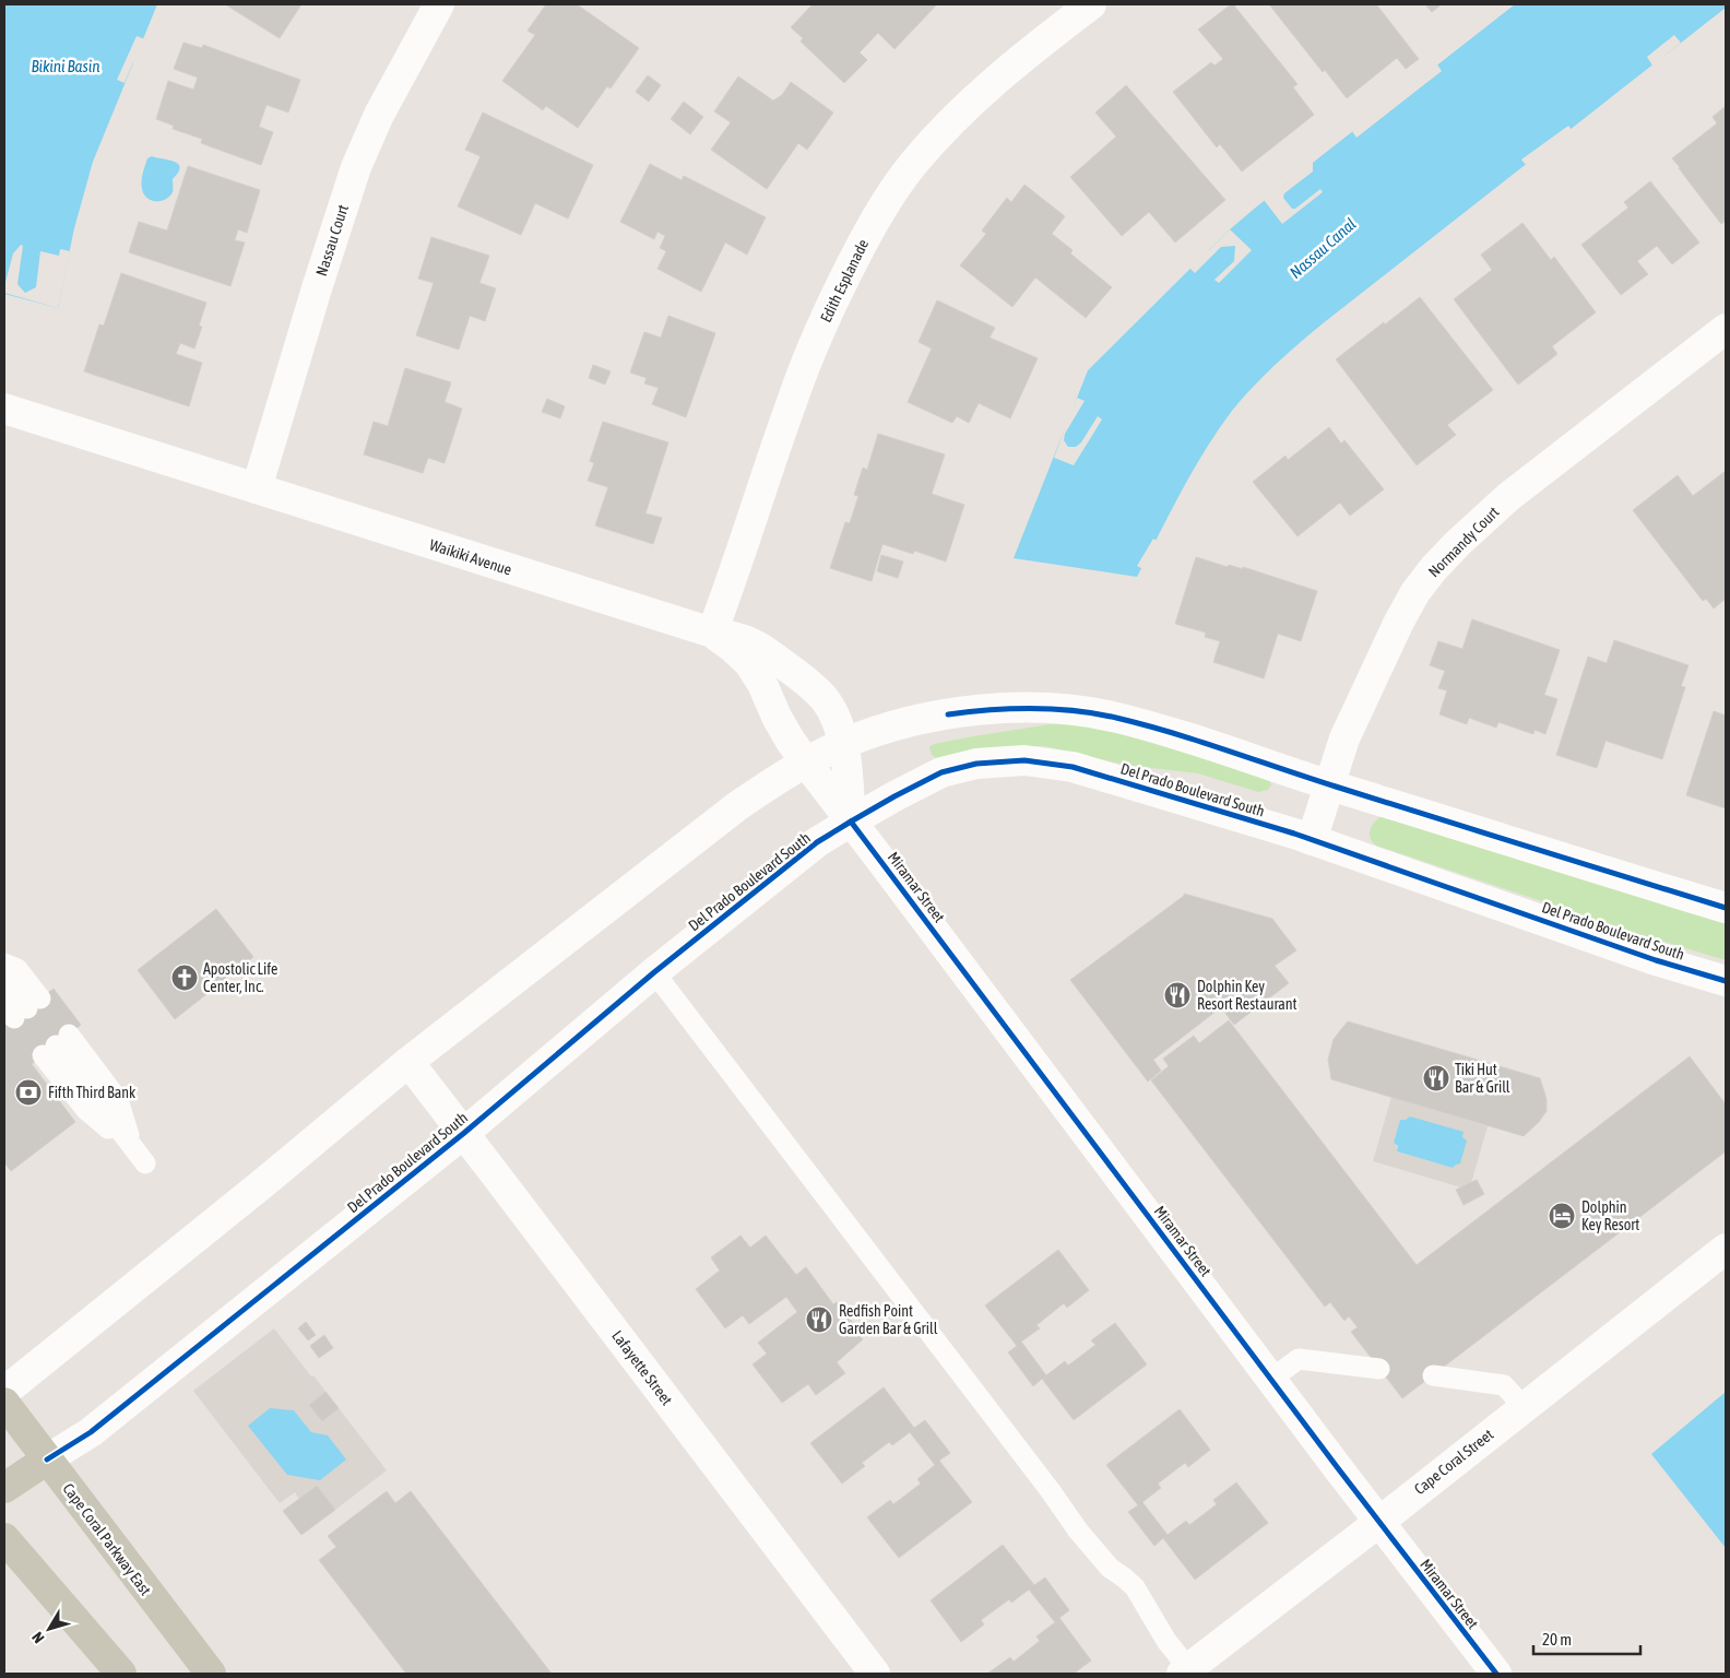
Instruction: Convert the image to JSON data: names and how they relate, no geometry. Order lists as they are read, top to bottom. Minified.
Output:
{"streets":{"main road":["Del Prado Boulevard South","Cape Coral Parkway East"],"street":["Nassau Court","Edith Esplanade","Normandy Court","Waikiki Avenue","Miramar Street","Lafayette Street","Cape Coral Street"]},"crossings":[["Nassau Court","Waikiki Avenue"],["Edith Esplanade","Waikiki Avenue"],["Normandy Court","Del Prado Boulevard South"],["Waikiki Avenue","Del Prado Boulevard South"],["Waikiki Avenue","Miramar Street"],["Del Prado Boulevard South","Miramar Street"],["Del Prado Boulevard South","Lafayette Street"],["Del Prado Boulevard South","Cape Coral Parkway East"],["Miramar Street","Cape Coral Street"]],"water":["Bikini Basin","Nassau Canal"],"places":{"church":["Apostolic Life Center, Inc."],"restaurant":["Dolphin Key Resort Restaurant","Tiki Hut Bar & Grill","Redfish Point Garden Bar & Grill"],"bank":["Fifth Third Bank"],"hotel":["Dolphin Key Resort"]},"scale_bar":"20 m","north":"bottom left"}
